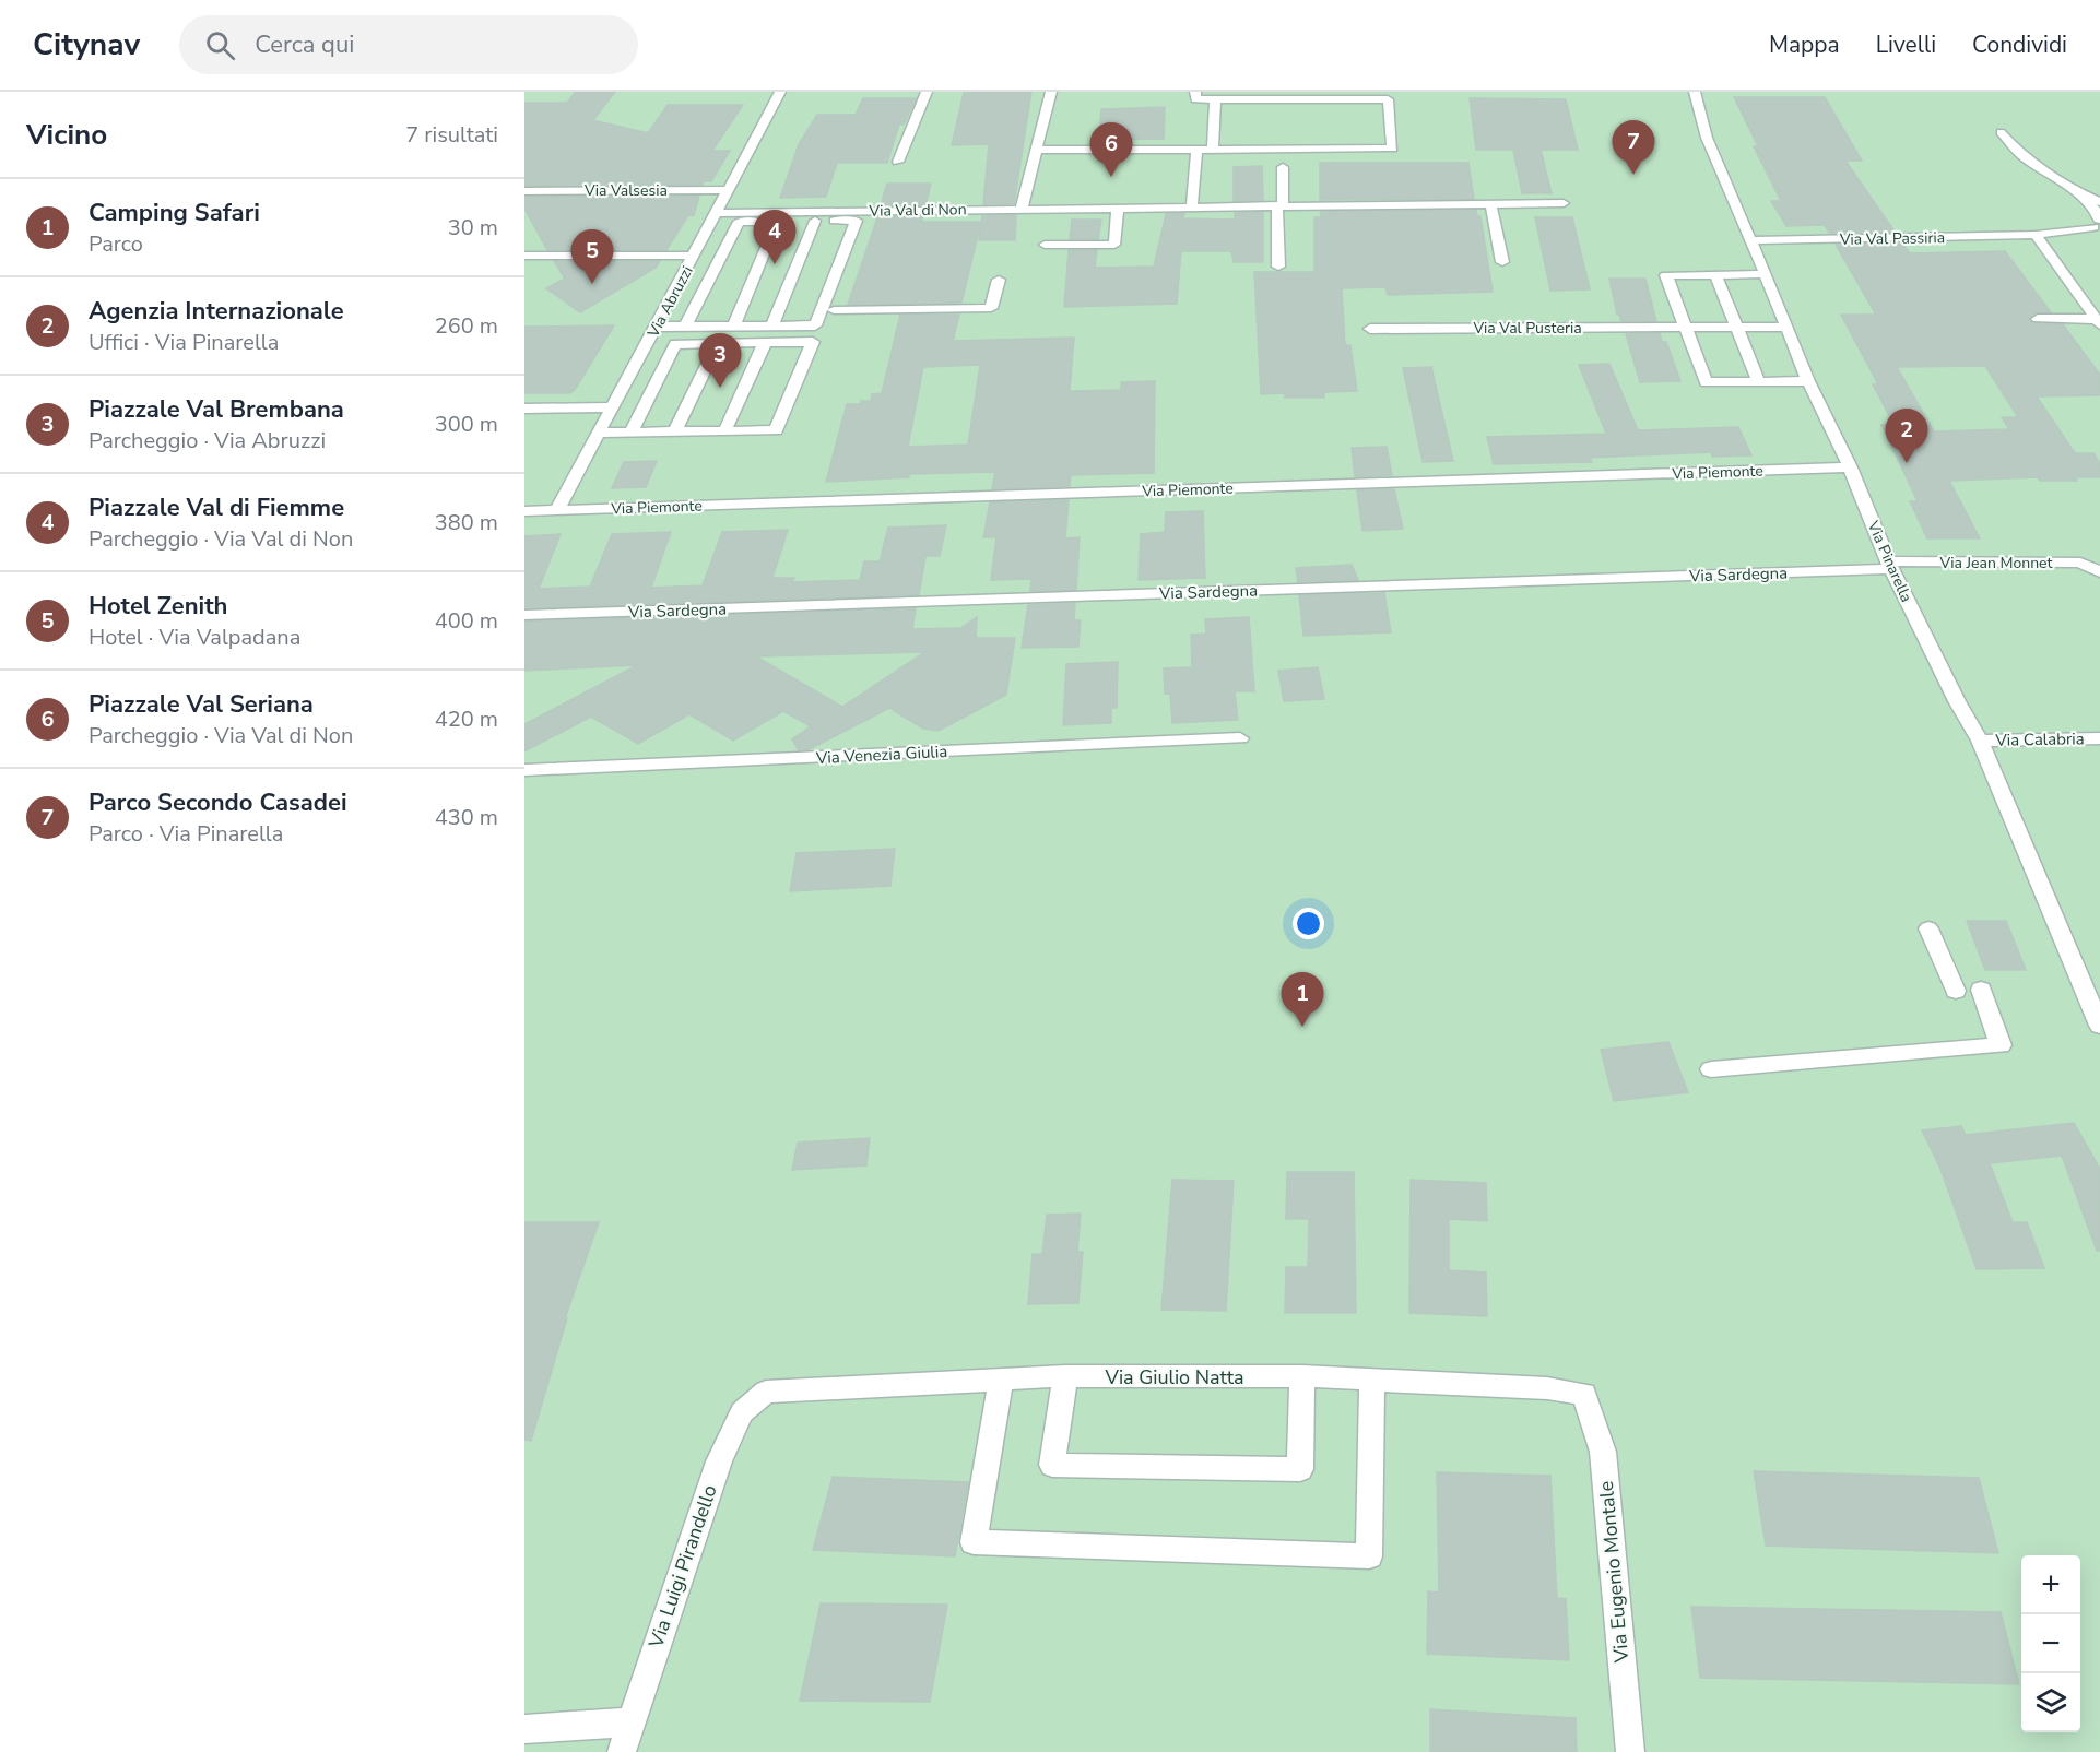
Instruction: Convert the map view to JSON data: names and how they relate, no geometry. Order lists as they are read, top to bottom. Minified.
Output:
{"streets":{"street":["Via Valsesia","Via Val di Non","Via Val Passiria","Via Abruzzi","Via Val Pusteria","Via Piemonte","Via Pinarella","Via Jean Monnet","Via Sardegna","Via Calabria","Via Venezia Giulia","Via Giulio Natta","Via Luigi Pirandello","Via Eugenio Montale"]},"crossings":[["Via Valsesia","Via Abruzzi"],["Via Val di Non","Via Abruzzi"],["Via Val Passiria","Via Pinarella"],["Via Abruzzi","Via Piemonte"],["Via Val Pusteria","Via Pinarella"],["Via Piemonte","Via Pinarella"],["Via Pinarella","Via Jean Monnet"],["Via Pinarella","Via Sardegna"],["Via Pinarella","Via Calabria"],["Via Jean Monnet","Via Sardegna"],["Via Giulio Natta","Via Luigi Pirandello"],["Via Giulio Natta","Via Eugenio Montale"]],"page":{"header":"Citynav","search":"Cerca qui","nav":["Mappa","Livelli","Condividi"],"heading":["Vicino","7 risultati"],"pins":["7","6","4","5","3","2","1"],"list":[{"mark":"1","name":"Camping Safari","note":"Parco","value":"30 m"},{"mark":"2","name":"Agenzia Internazionale","note":"Uffici · Via Pinarella","value":"260 m"},{"mark":"3","name":"Piazzale Val Brembana","note":"Parcheggio · Via Abruzzi","value":"300 m"},{"mark":"4","name":"Piazzale Val di Fiemme","note":"Parcheggio · Via Val di Non","value":"380 m"},{"mark":"5","name":"Hotel Zenith","note":"Hotel · Via Valpadana","value":"400 m"},{"mark":"6","name":"Piazzale Val Seriana","note":"Parcheggio · Via Val di Non","value":"420 m"},{"mark":"7","name":"Parco Secondo Casadei","note":"Parco · Via Pinarella","value":"430 m"}],"map_buttons":["+","−"]}}
